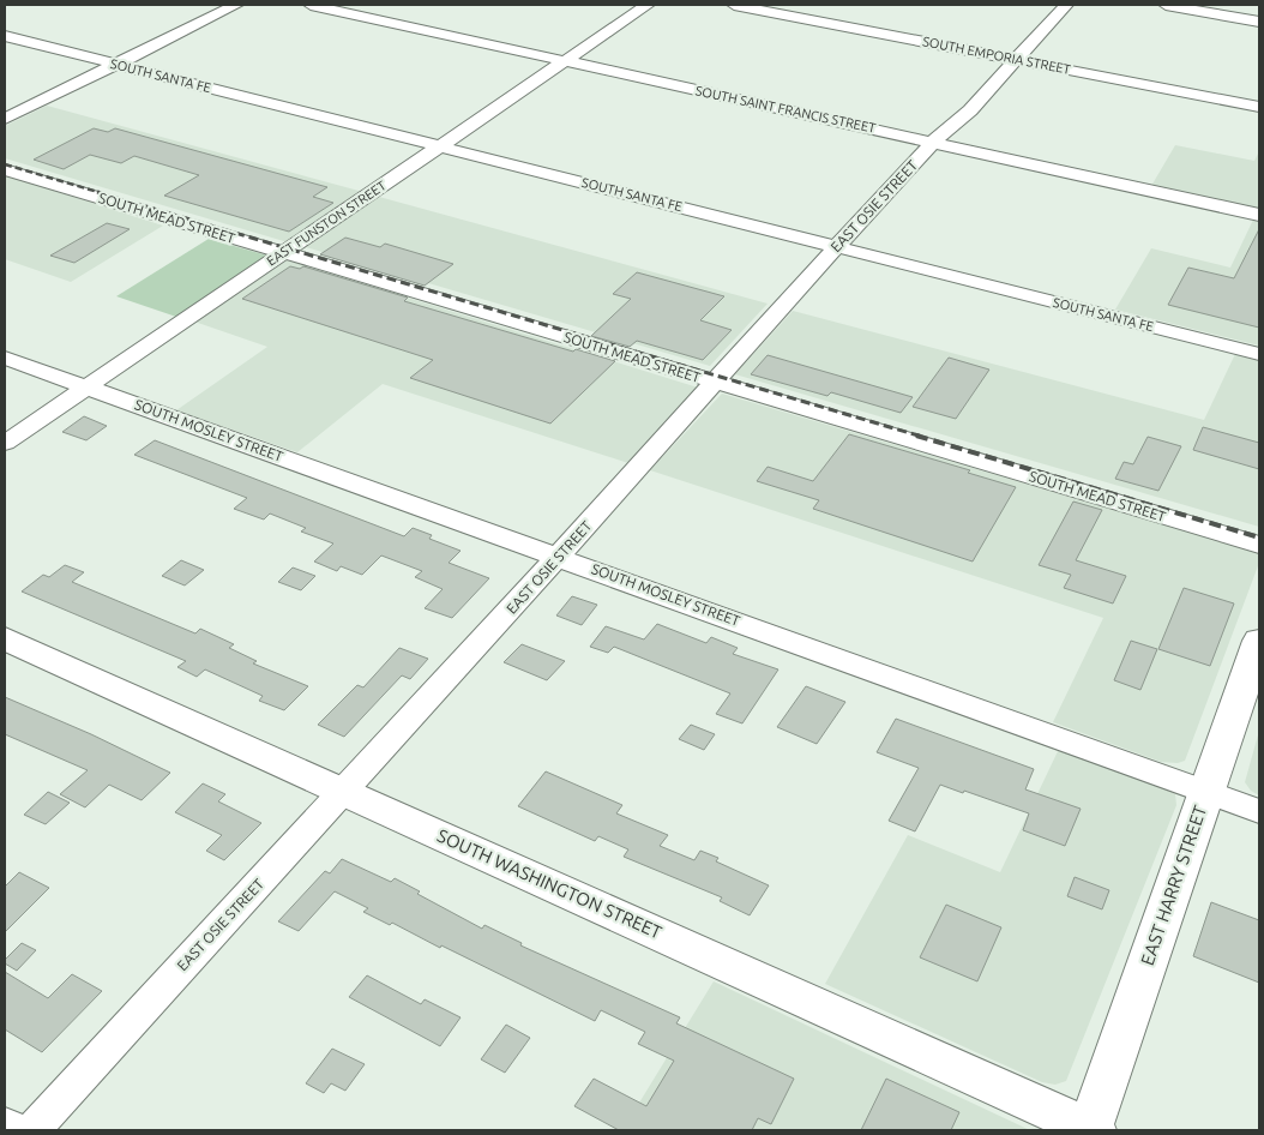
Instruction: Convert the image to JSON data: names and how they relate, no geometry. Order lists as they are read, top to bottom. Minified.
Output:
{"streets":{"street":["SOUTH EMPORIA STREET","SOUTH SANTA FE","SOUTH SAINT FRANCIS STREET","EAST OSIE STREET","SOUTH MEAD STREET","EAST FUNSTON STREET","SOUTH MOSLEY STREET","SOUTH WASHINGTON STREET","EAST HARRY STREET"]},"crossings":[["SOUTH EMPORIA STREET","EAST OSIE STREET"],["SOUTH SANTA FE","EAST OSIE STREET"],["SOUTH SANTA FE","EAST FUNSTON STREET"],["SOUTH SAINT FRANCIS STREET","EAST OSIE STREET"],["SOUTH SAINT FRANCIS STREET","EAST FUNSTON STREET"],["EAST OSIE STREET","SOUTH MEAD STREET"],["EAST OSIE STREET","SOUTH MOSLEY STREET"],["EAST OSIE STREET","SOUTH WASHINGTON STREET"],["SOUTH MEAD STREET","EAST FUNSTON STREET"],["EAST FUNSTON STREET","SOUTH MOSLEY STREET"],["SOUTH MOSLEY STREET","EAST HARRY STREET"],["SOUTH WASHINGTON STREET","EAST HARRY STREET"]]}
